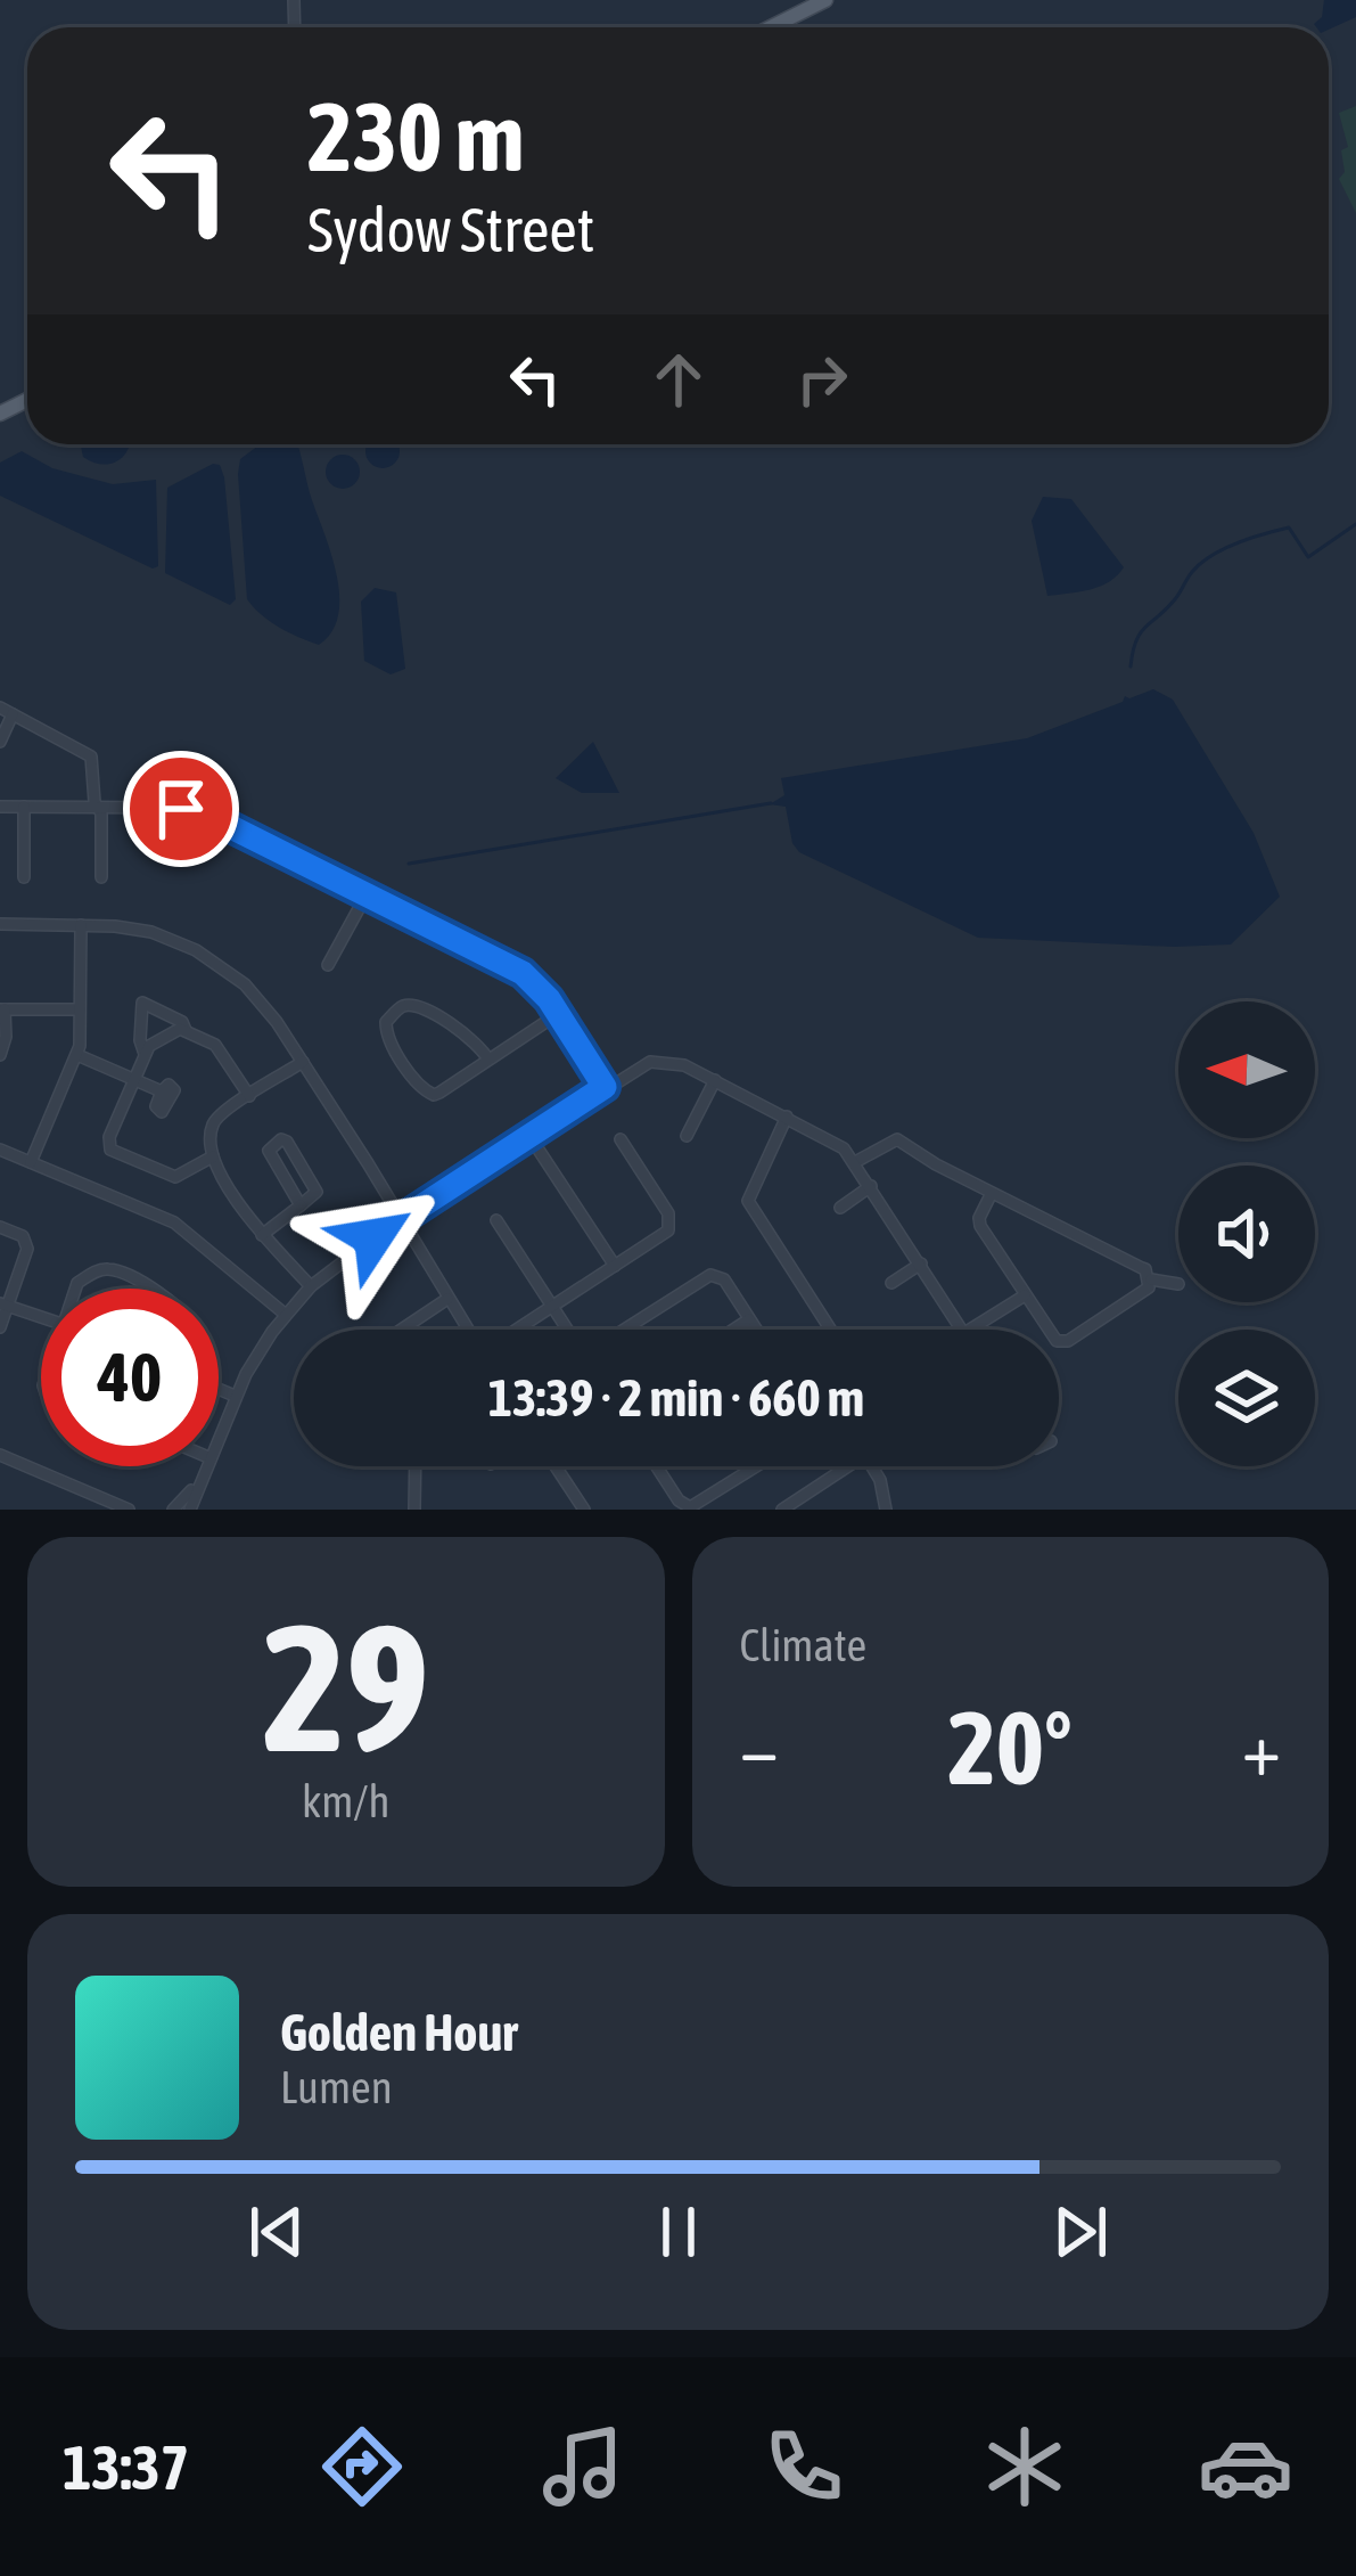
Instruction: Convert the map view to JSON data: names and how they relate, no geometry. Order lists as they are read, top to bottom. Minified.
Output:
{"north":"left","page":{"turn":["230 m","Sydow Street"],"limit":"40","trip":"13:39 · 2 min · 660 m","tile":[["29","km/h"],"Climate"],"heat":["−","20°","+"],"song":["Golden Hour","Lumen"],"tabs":"13:37"}}
